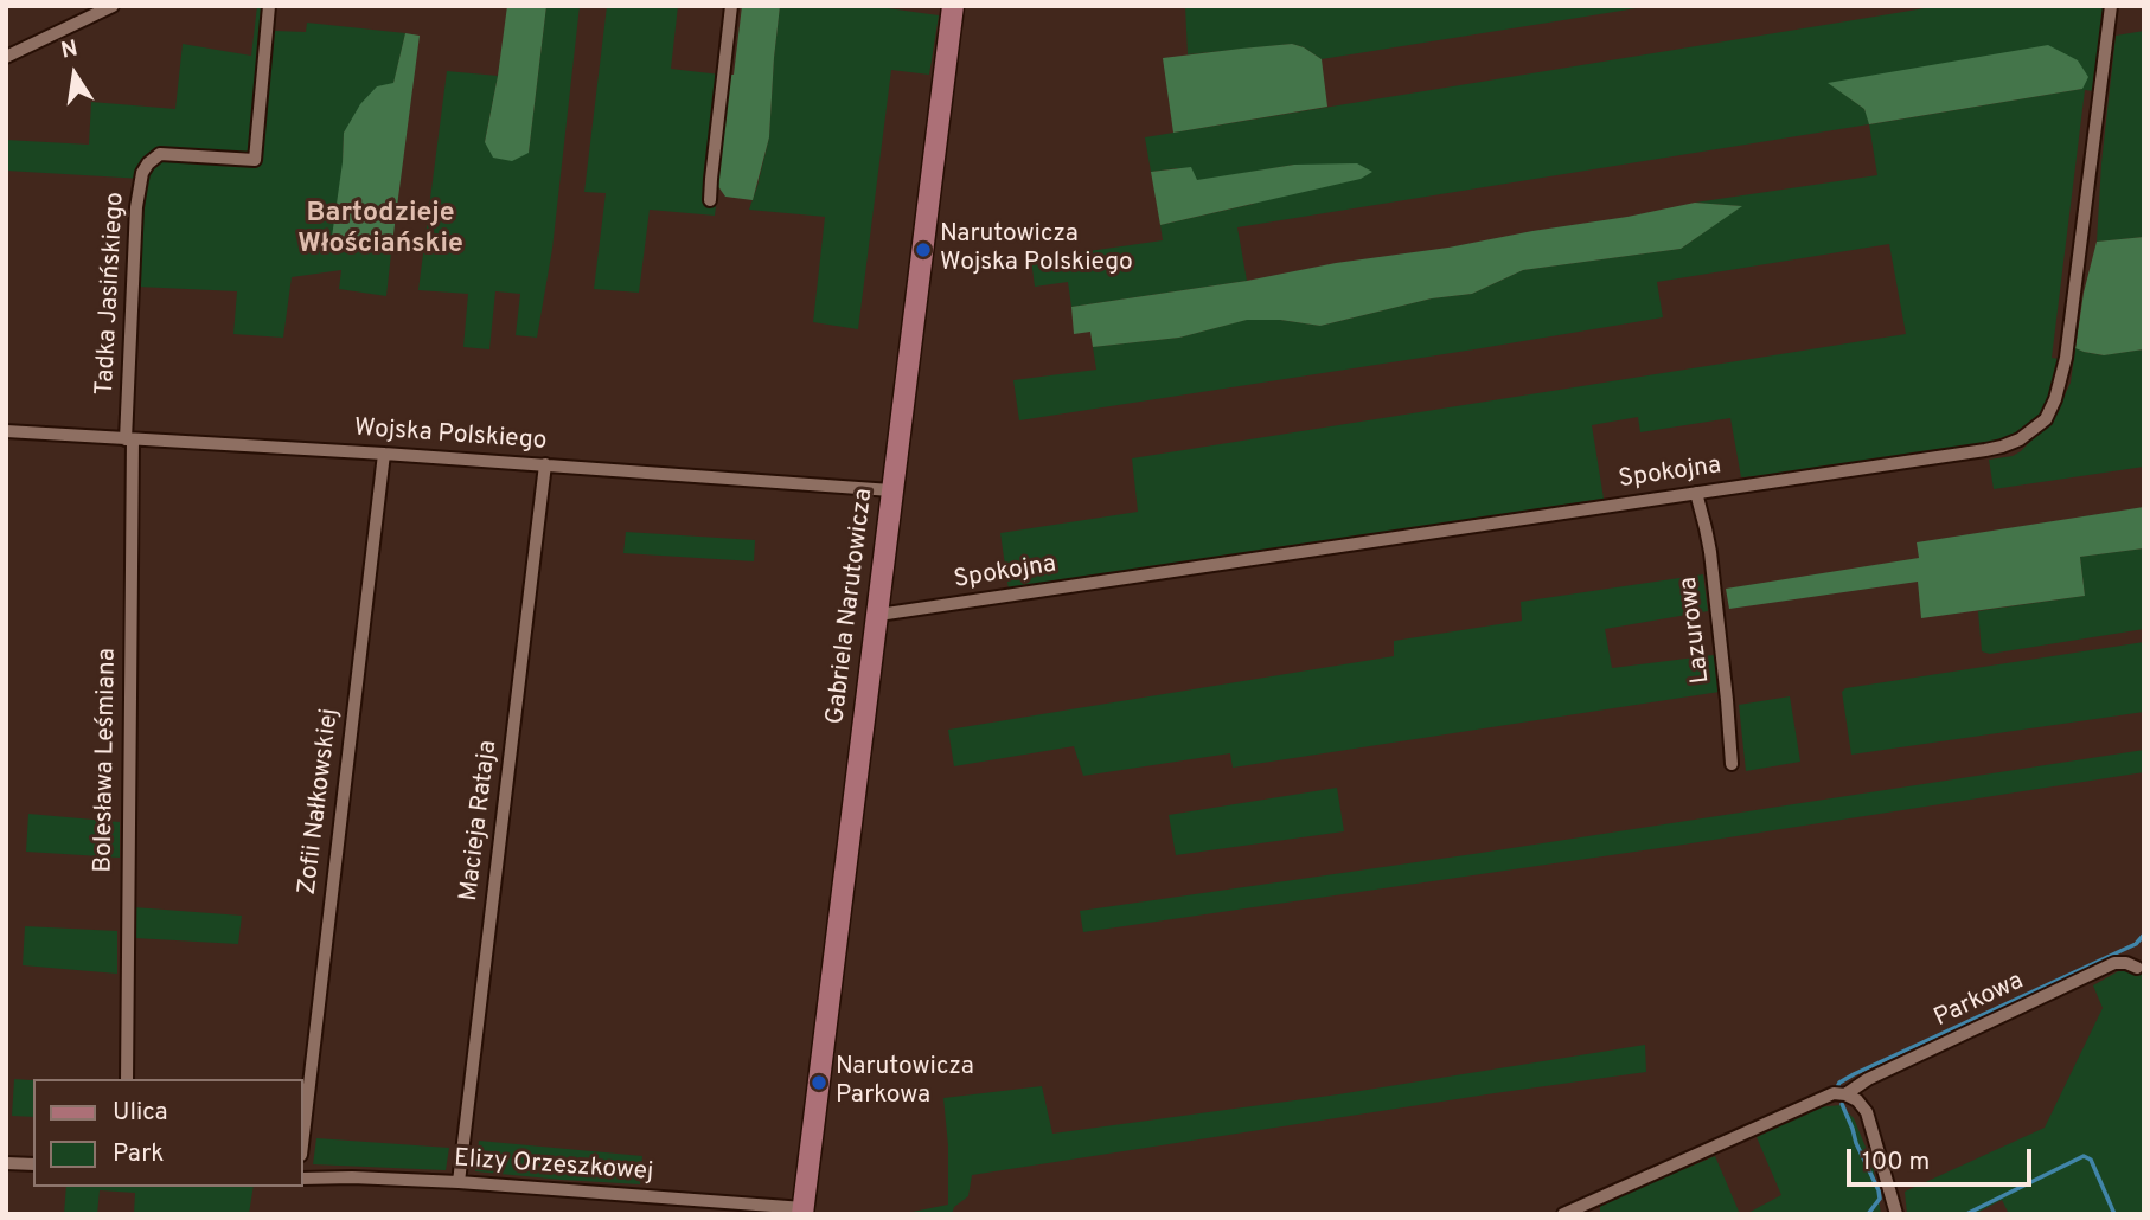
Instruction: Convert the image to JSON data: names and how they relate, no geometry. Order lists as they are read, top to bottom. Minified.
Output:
{"streets":{"main road":["Gabriela Narutowicza"],"street":["Tadka Jasińskiego","Wojska Polskiego","Spokojna","Lazurowa","Bolesława Leśmiana","Zofii Nałkowskiej","Macieja Rataja","Parkowa","Elizy Orzeszkowej"]},"crossings":[["Tadka Jasińskiego","Wojska Polskiego"],["Tadka Jasińskiego","Bolesława Leśmiana"],["Wojska Polskiego","Gabriela Narutowicza"],["Wojska Polskiego","Bolesława Leśmiana"],["Wojska Polskiego","Zofii Nałkowskiej"],["Wojska Polskiego","Macieja Rataja"],["Spokojna","Gabriela Narutowicza"],["Spokojna","Lazurowa"],["Gabriela Narutowicza","Elizy Orzeszkowej"],["Macieja Rataja","Elizy Orzeszkowej"]],"districts":["Bartodzieje Włościańskie"],"places":["Narutowicza Wojska Polskiego","Narutowicza Parkowa"],"legend":["Ulica","Park"],"scale_bar":"100 m","north":"top"}
